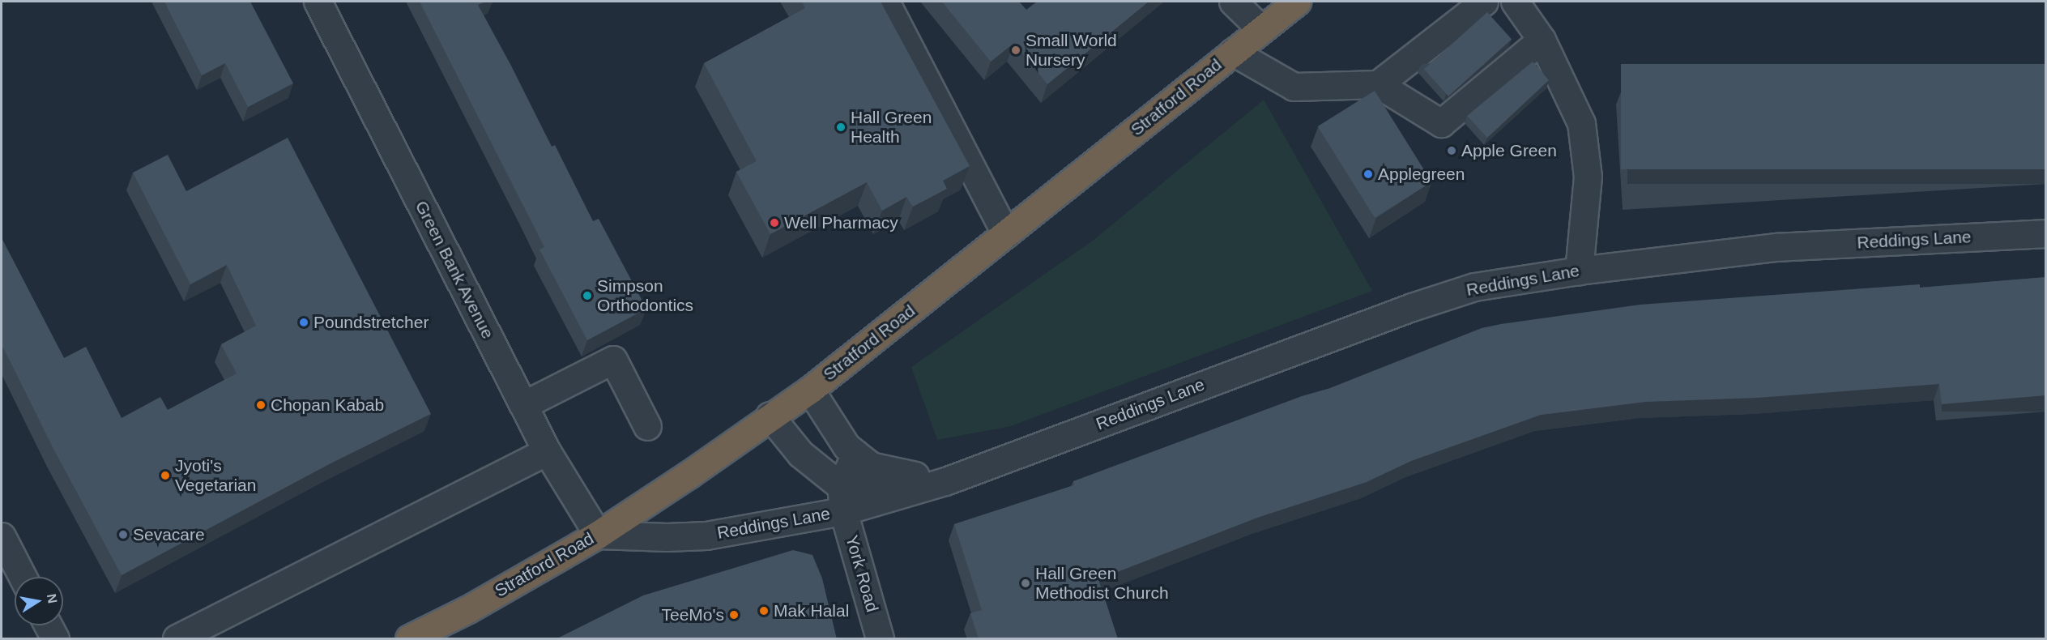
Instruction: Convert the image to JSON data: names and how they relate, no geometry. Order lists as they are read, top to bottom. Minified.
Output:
{"streets":{"highway":["Stratford Road"],"street":["Reddings Lane","Green Bank Avenue","York Road"]},"crossings":[["Stratford Road","Reddings Lane"],["Stratford Road","Green Bank Avenue"],["Reddings Lane","Green Bank Avenue"],["Reddings Lane","York Road"]],"places":["Small World Nursery","Hall Green Health","Apple Green","Applegreen","Well Pharmacy","Simpson Orthodontics","Poundstretcher","Chopan Kabab","Jyoti's Vegetarian","Sevacare","Hall Green Methodist Church","Mak Halal","TeeMo's"],"north":"right"}
